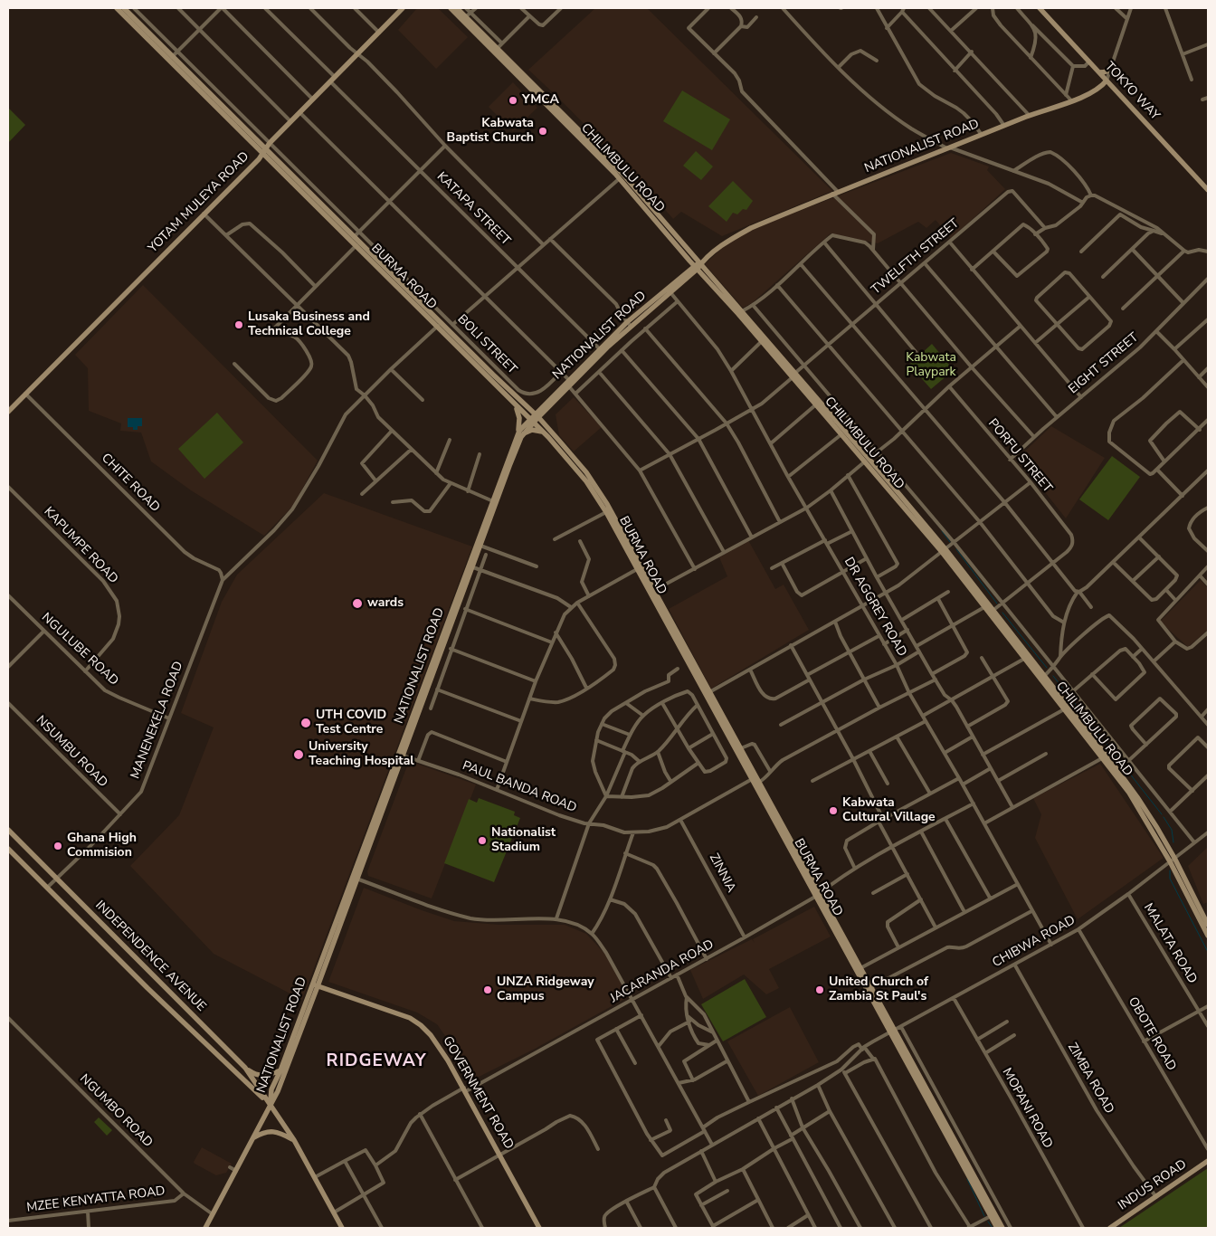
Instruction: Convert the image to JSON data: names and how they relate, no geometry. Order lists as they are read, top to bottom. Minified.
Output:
{"streets":{"main road":["TOKYO WAY","NATIONALIST ROAD","CHILIMBULU ROAD","YOTAM MULEYA ROAD","BURMA ROAD","INDEPENDENCE AVENUE","GOVERNMENT ROAD","INDUS ROAD"],"street":["KATAPA STREET","TWELFTH STREET","BOLI STREET","EIGHT STREET","PORFU STREET","CHITE ROAD","KAPUMPE ROAD","DR AGGREY ROAD","NGULUBE ROAD","MANENEKELA ROAD","NSUMBU ROAD","PAUL BANDA ROAD","ZINNIA","CHIBWA ROAD","MALATA ROAD","JACARANDA ROAD","OBOTE ROAD","ZIMBA ROAD","MOPANI ROAD","NGUMBO ROAD","MZEE KENYATTA ROAD"]},"crossings":[["NATIONALIST ROAD","CHILIMBULU ROAD"],["NATIONALIST ROAD","KATAPA STREET"],["NATIONALIST ROAD","BURMA ROAD"],["NATIONALIST ROAD","DR AGGREY ROAD"],["NATIONALIST ROAD","PAUL BANDA ROAD"],["NATIONALIST ROAD","INDEPENDENCE AVENUE"],["NATIONALIST ROAD","GOVERNMENT ROAD"],["CHILIMBULU ROAD","TWELFTH STREET"],["CHILIMBULU ROAD","CHIBWA ROAD"],["YOTAM MULEYA ROAD","KATAPA STREET"],["YOTAM MULEYA ROAD","BURMA ROAD"],["YOTAM MULEYA ROAD","BOLI STREET"],["YOTAM MULEYA ROAD","CHITE ROAD"],["TWELFTH STREET","DR AGGREY ROAD"],["BURMA ROAD","PAUL BANDA ROAD"],["BURMA ROAD","CHIBWA ROAD"],["BURMA ROAD","JACARANDA ROAD"],["EIGHT STREET","PORFU STREET"],["CHITE ROAD","MANENEKELA ROAD"],["KAPUMPE ROAD","NGULUBE ROAD"],["DR AGGREY ROAD","PAUL BANDA ROAD"],["DR AGGREY ROAD","CHIBWA ROAD"],["DR AGGREY ROAD","JACARANDA ROAD"],["NGULUBE ROAD","MANENEKELA ROAD"],["MANENEKELA ROAD","NSUMBU ROAD"],["MANENEKELA ROAD","INDEPENDENCE AVENUE"],["PAUL BANDA ROAD","ZINNIA"],["ZINNIA","JACARANDA ROAD"],["CHIBWA ROAD","MALATA ROAD"],["CHIBWA ROAD","OBOTE ROAD"],["CHIBWA ROAD","ZIMBA ROAD"],["CHIBWA ROAD","MOPANI ROAD"],["JACARANDA ROAD","GOVERNMENT ROAD"],["ZIMBA ROAD","INDUS ROAD"],["NGUMBO ROAD","MZEE KENYATTA ROAD"]],"districts":["RIDGEWAY"],"parks":["Kabwata Playpark"],"places":["YMCA","Kabwata Baptist Church","Lusaka Business and Technical College","wards","UTH COVID Test Centre","University Teaching Hospital","Kabwata Cultural Village","Nationalist Stadium","Ghana High Commision","UNZA Ridgeway Campus","United Church of Zambia St Paul's"]}
